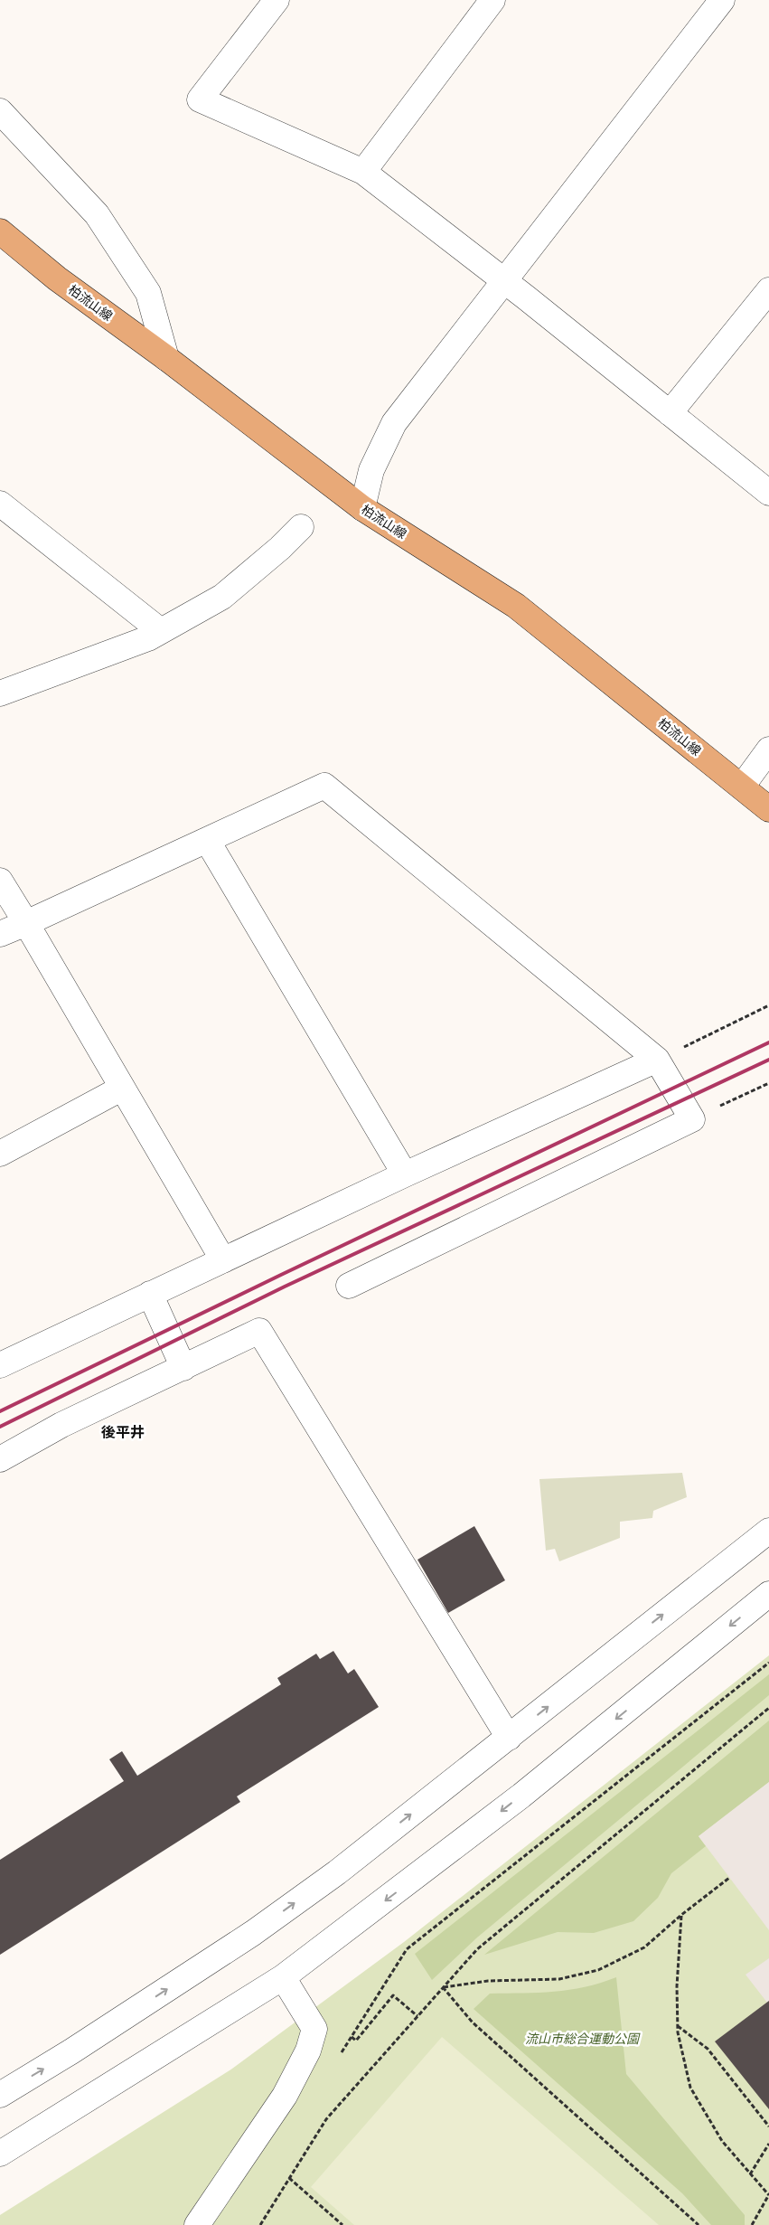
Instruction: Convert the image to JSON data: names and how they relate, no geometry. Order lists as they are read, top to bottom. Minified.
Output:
{"streets":{"main road":["柏流山線"]},"districts":["後平井"],"parks":["流山市総合運動公園"]}
